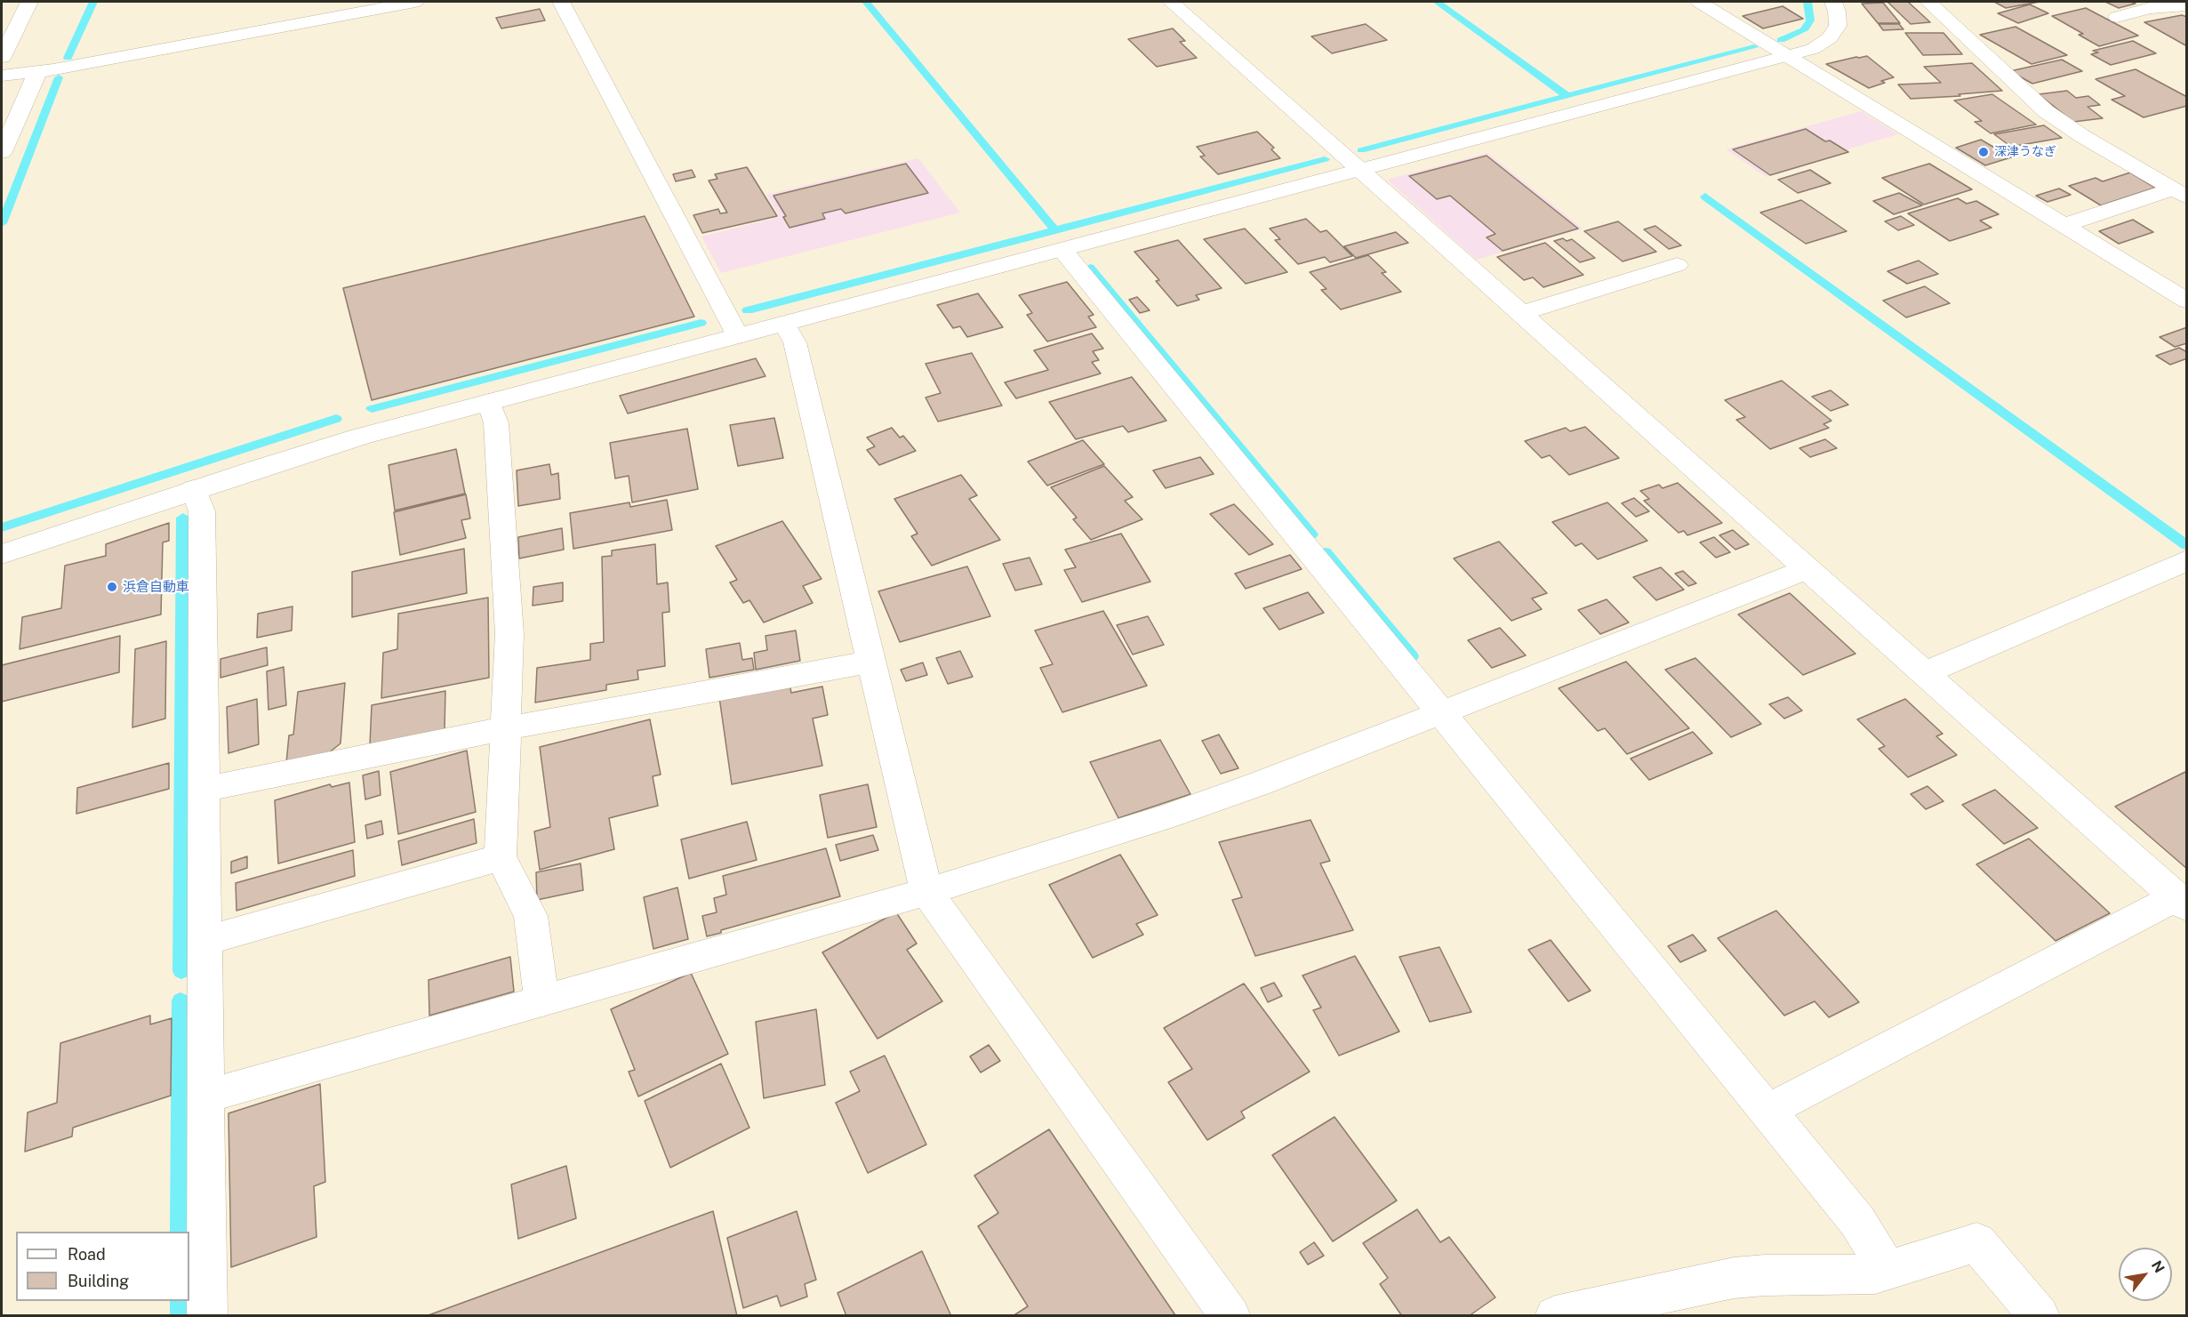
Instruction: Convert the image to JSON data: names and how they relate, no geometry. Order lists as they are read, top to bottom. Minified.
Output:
{"places":["深津うなぎ","浜倉自動車"],"legend":["Road","Building"],"north":"top right"}
